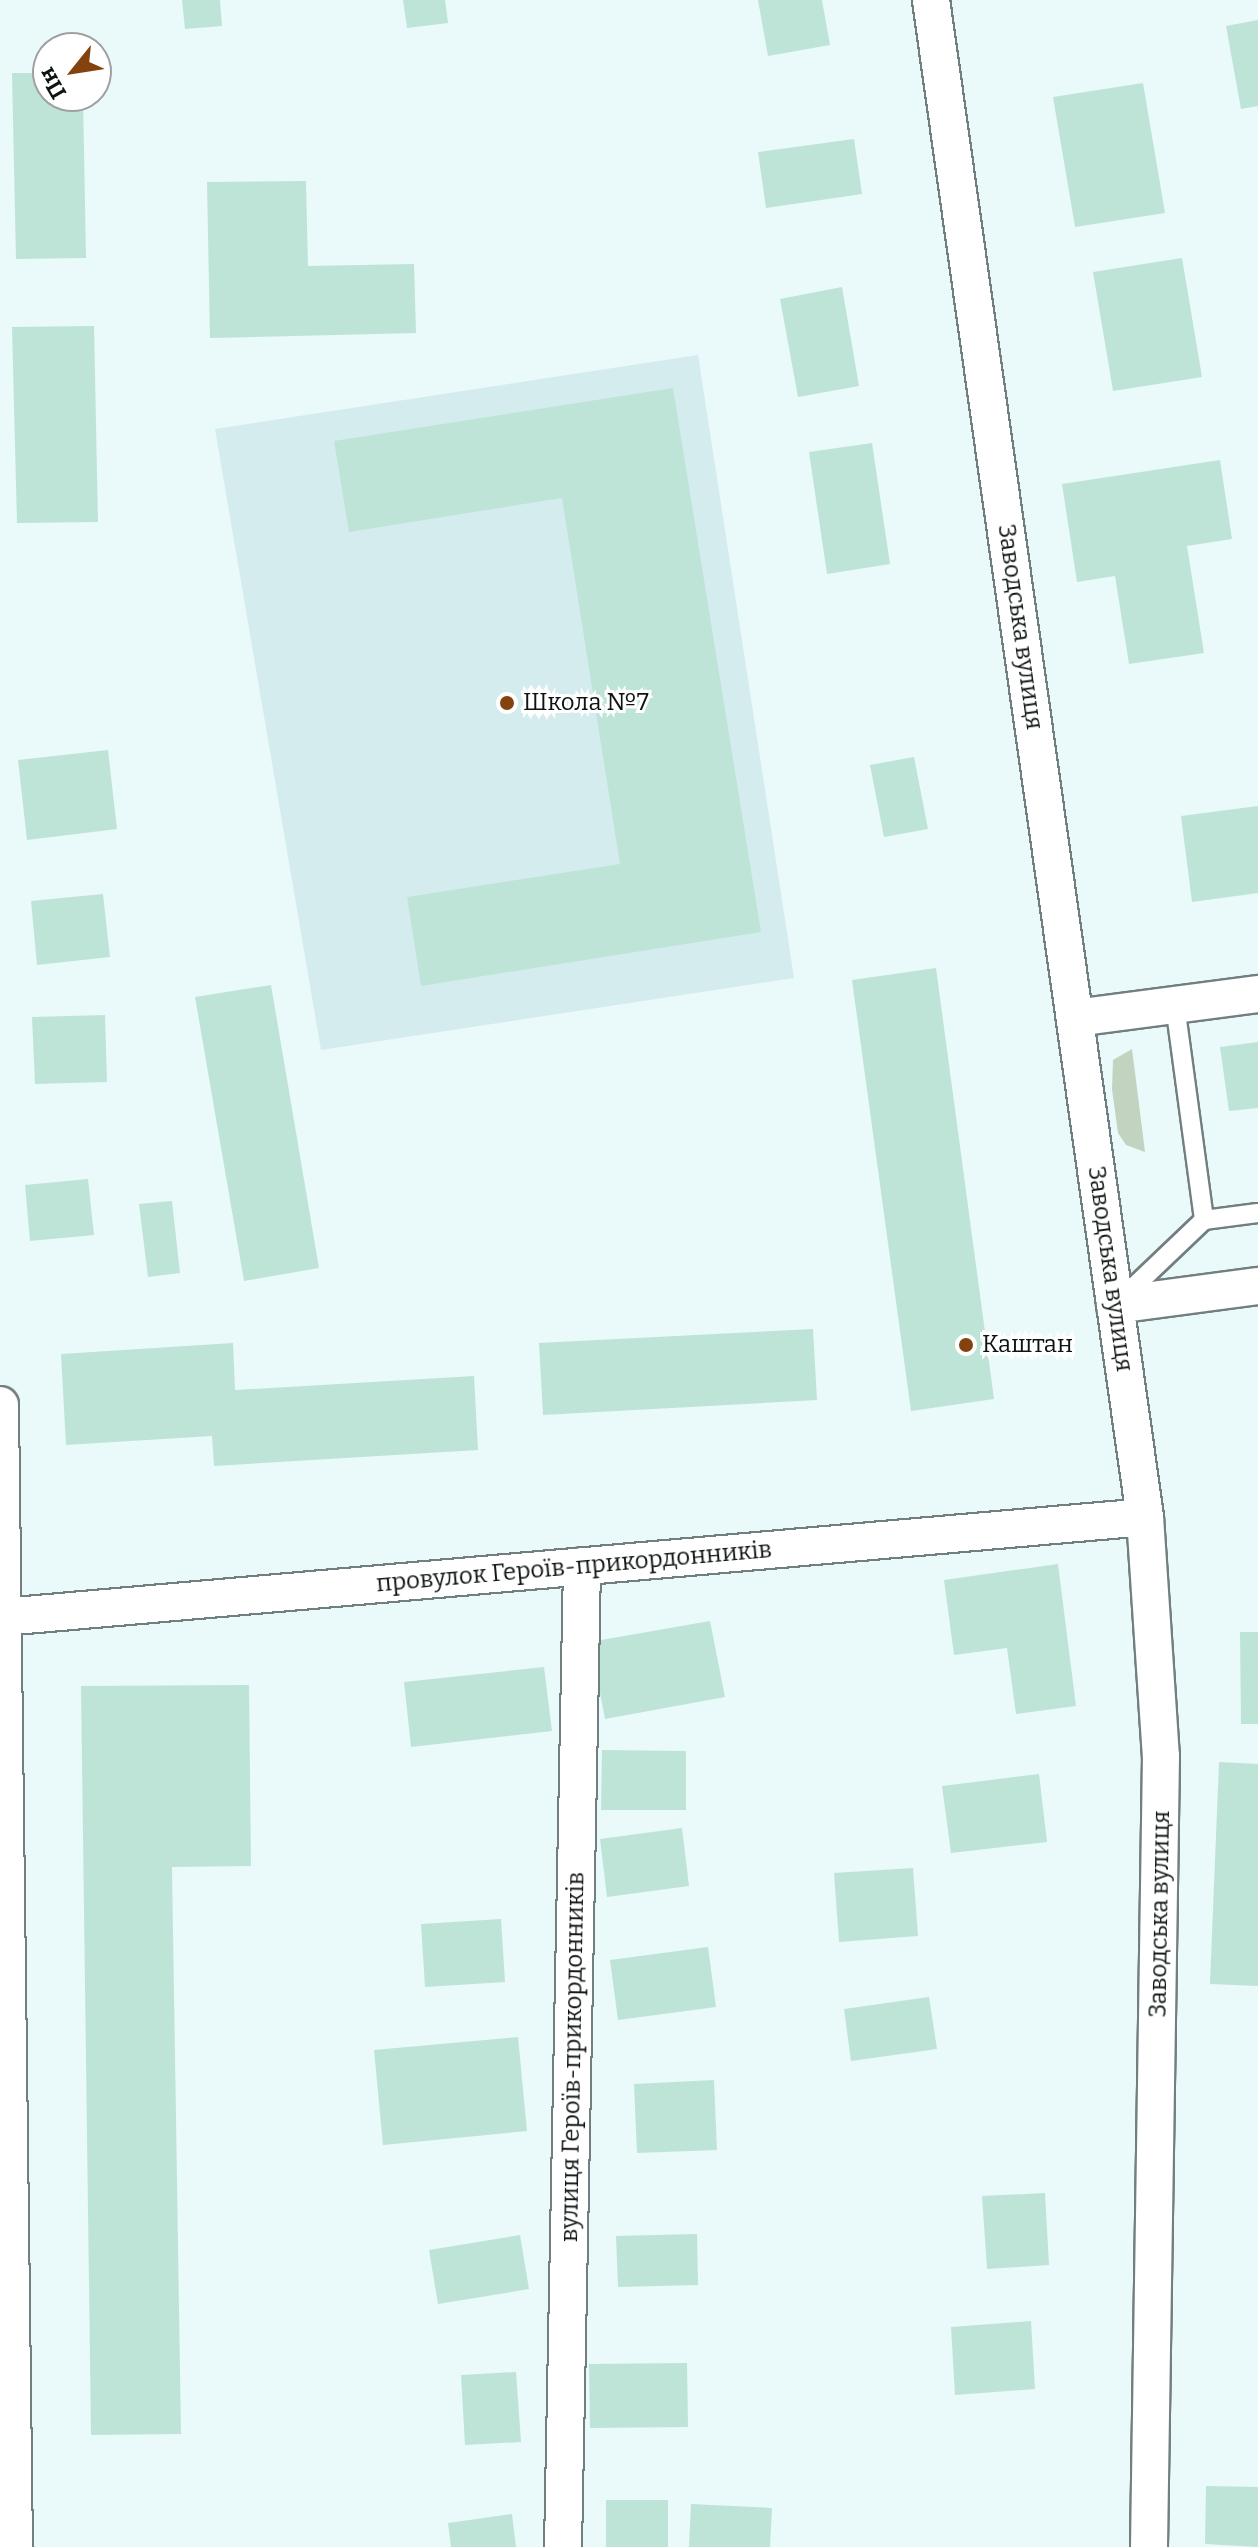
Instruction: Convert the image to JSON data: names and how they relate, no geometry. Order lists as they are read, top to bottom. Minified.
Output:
{"streets":{"street":["Заводська вулиця","провулок Героїв-прикордонників","вулиця Героїв-прикордонників"]},"crossings":[["Заводська вулиця","провулок Героїв-прикордонників"],["провулок Героїв-прикордонників","вулиця Героїв-прикордонників"]],"places":["Школа №7","Каштан"],"north":"bottom left"}
